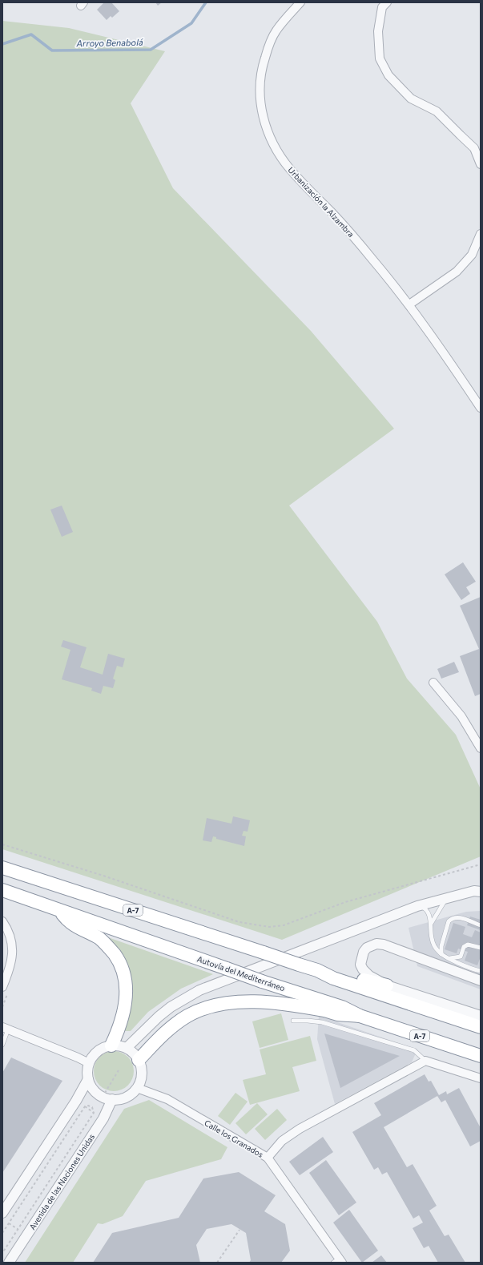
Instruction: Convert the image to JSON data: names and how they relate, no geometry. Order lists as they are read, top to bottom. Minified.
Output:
{"streets":{"highway":["A-7","Autovía del Mediterráneo"],"street":["Urbanización la Alzambra","Calle los Granados","Avenida de las Naciones Unidas"]},"crossings":[["Calle los Granados","Avenida de las Naciones Unidas"]],"water":["Arroyo Benabolá"]}
